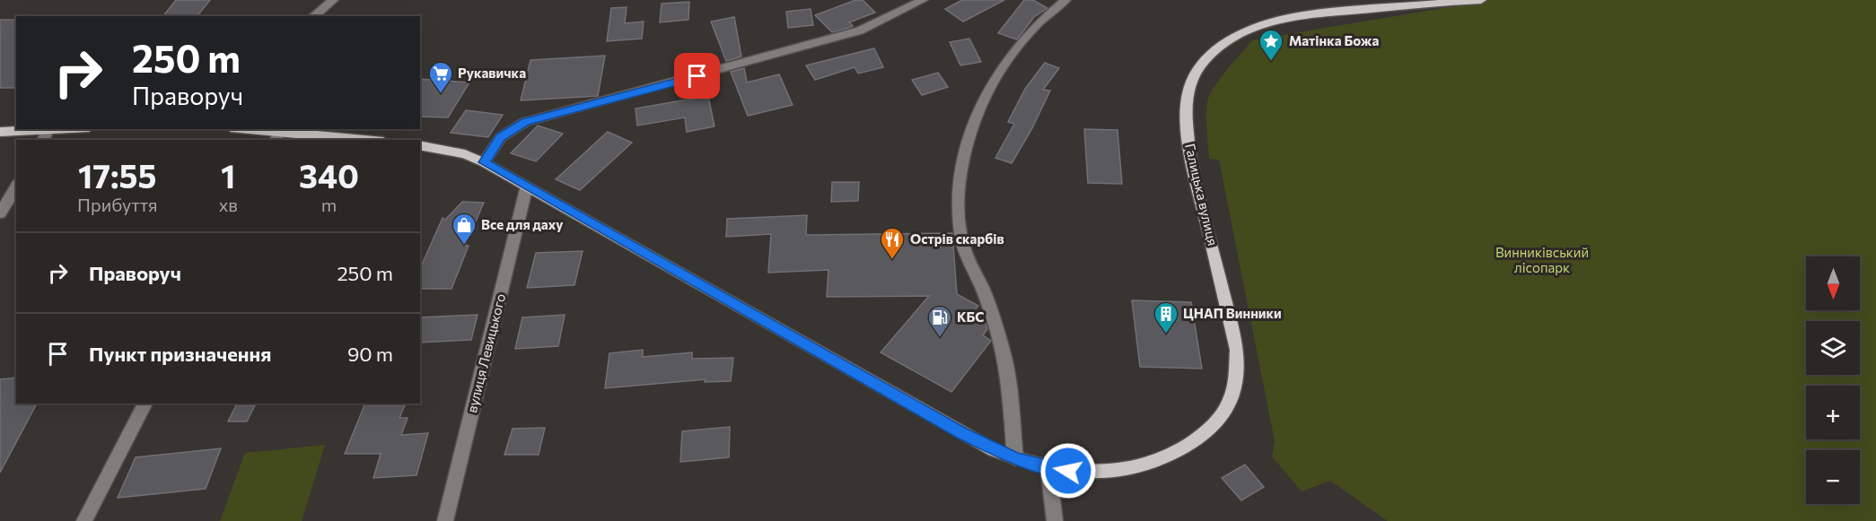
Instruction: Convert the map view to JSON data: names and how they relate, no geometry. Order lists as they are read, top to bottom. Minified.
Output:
{"streets":{"main road":["Галицька вулиця"],"street":["вулиця Левицького"]},"crossings":[["Галицька вулиця","вулиця Левицького"]],"parks":["Винниківський лісопарк"],"places":{"place":["Матінка Божа"],"supermarket":["Рукавичка"],"shop":["Все для даху"],"restaurant":["Острів скарбів"],"building":["ЦНАП Винники"],"fuel station":["КБС"]},"north":"bottom","page":{"turn":["250 m","Праворуч"],"eta":["17:55","Прибуття","1","хв","340","m"],"list":[{"name":"Праворуч","value":"250 m"},{"name":"Пункт призначення","value":"90 m"}],"map_buttons":["+","−"]}}
